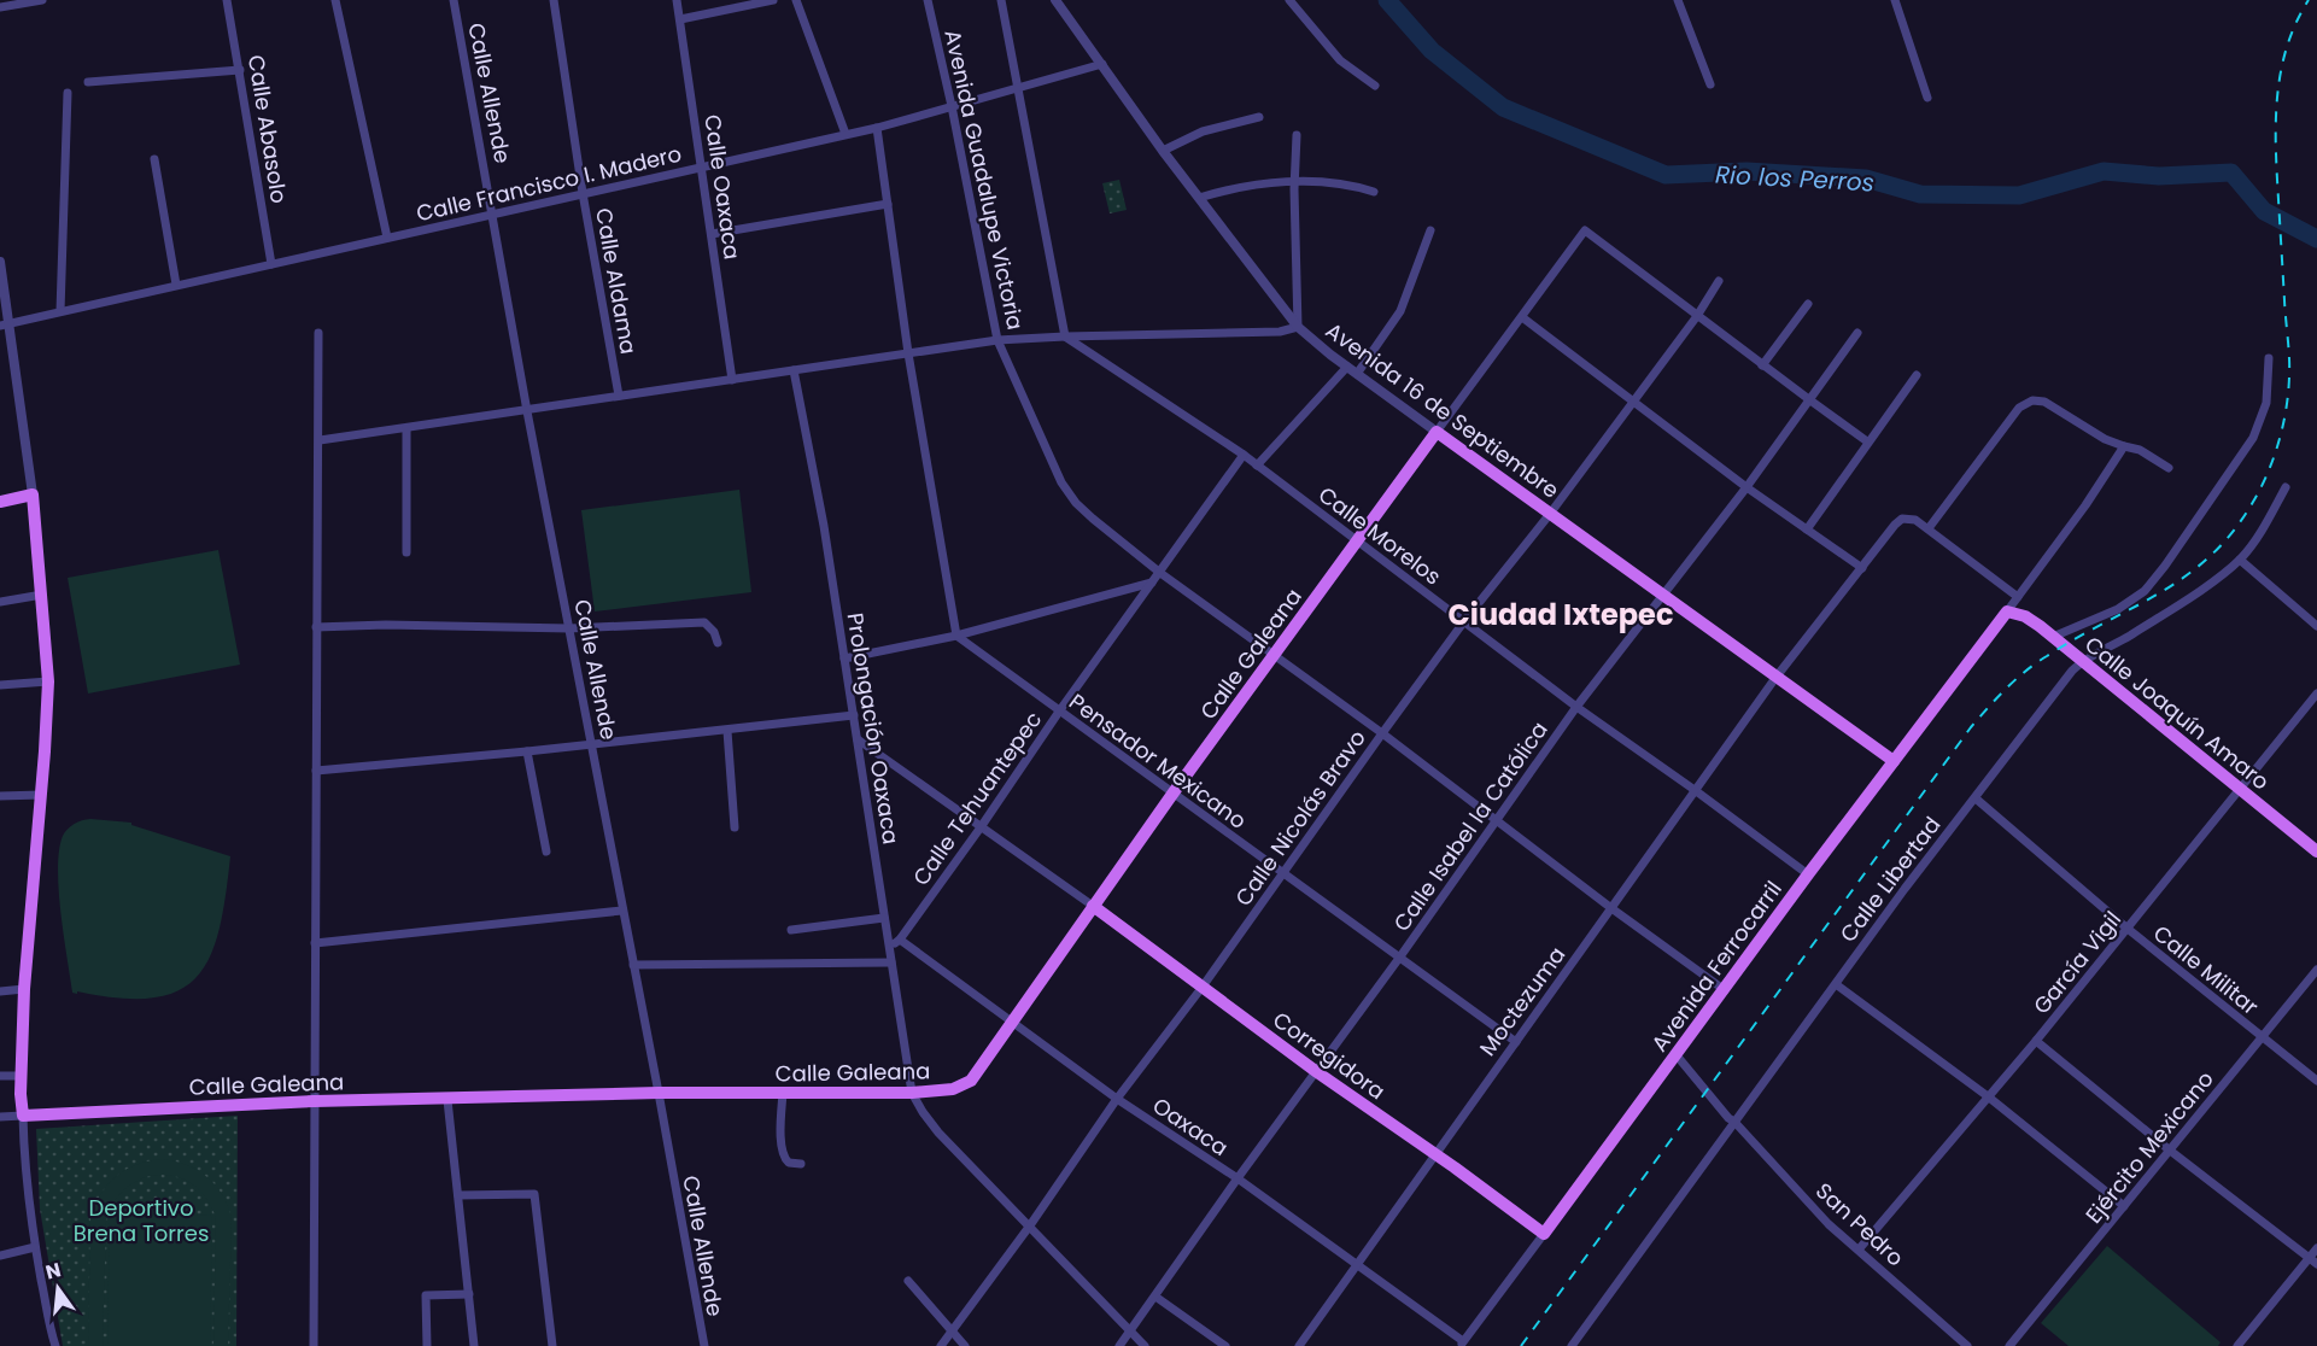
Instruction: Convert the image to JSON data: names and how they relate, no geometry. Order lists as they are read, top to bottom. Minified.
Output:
{"streets":{"main road":["Avenida 16 de Septiembre","Calle Galeana","Calle Joaquín Amaro","Avenida Ferrocarril","Corregidora"],"street":["Calle Allende","Calle Abasolo","Avenida Guadalupe Victoria","Calle Francisco I. Madero","Calle Oaxaca","Calle Aldama","Calle Morelos","Prolongación Oaxaca","Pensador Mexicano","Calle Tehuantepec","Calle Nicolás Bravo","Calle Isabel la Católica","Calle Libertad","García Vigil","Calle Militar","Moctezuma","Oaxaca","Ejército Mexicano","San Pedro"]},"crossings":[["Calle Allende","Calle Francisco I. Madero"],["Calle Allende","Calle Galeana"],["Calle Abasolo","Calle Francisco I. Madero"],["Avenida Guadalupe Victoria","Calle Francisco I. Madero"],["Avenida Guadalupe Victoria","Calle Galeana"],["Avenida Guadalupe Victoria","Calle Tehuantepec"],["Avenida Guadalupe Victoria","Calle Nicolás Bravo"],["Avenida Guadalupe Victoria","Calle Isabel la Católica"],["Avenida Guadalupe Victoria","Avenida Ferrocarril"],["Avenida Guadalupe Victoria","Moctezuma"],["Calle Francisco I. Madero","Calle Oaxaca"],["Calle Francisco I. Madero","Calle Aldama"],["Calle Francisco I. Madero","Avenida 16 de Septiembre"],["Avenida 16 de Septiembre","Calle Galeana"],["Avenida 16 de Septiembre","Calle Nicolás Bravo"],["Avenida 16 de Septiembre","Calle Isabel la Católica"],["Avenida 16 de Septiembre","Avenida Ferrocarril"],["Avenida 16 de Septiembre","Moctezuma"],["Calle Morelos","Calle Galeana"],["Calle Morelos","Calle Tehuantepec"],["Calle Morelos","Calle Nicolás Bravo"],["Calle Morelos","Calle Isabel la Católica"],["Calle Morelos","Avenida Ferrocarril"],["Calle Morelos","Moctezuma"],["Calle Galeana","Prolongación Oaxaca"],["Calle Galeana","Pensador Mexicano"],["Calle Galeana","Corregidora"],["Calle Galeana","Oaxaca"],["Calle Joaquín Amaro","Calle Libertad"],["Calle Joaquín Amaro","García Vigil"],["Calle Joaquín Amaro","Avenida Ferrocarril"],["Prolongación Oaxaca","Calle Tehuantepec"],["Pensador Mexicano","Calle Tehuantepec"],["Pensador Mexicano","Calle Nicolás Bravo"],["Pensador Mexicano","Calle Isabel la Católica"],["Pensador Mexicano","Moctezuma"],["Calle Tehuantepec","Oaxaca"],["Calle Nicolás Bravo","Corregidora"],["Calle Nicolás Bravo","Oaxaca"],["Calle Isabel la Católica","Corregidora"],["Calle Isabel la Católica","Oaxaca"],["Calle Libertad","Calle Militar"],["Calle Libertad","San Pedro"],["García Vigil","Calle Militar"],["García Vigil","San Pedro"],["Avenida Ferrocarril","Corregidora"],["Avenida Ferrocarril","Oaxaca"],["Avenida Ferrocarril","San Pedro"],["Calle Militar","Ejército Mexicano"],["Moctezuma","Corregidora"],["Moctezuma","Oaxaca"]],"districts":["Ciudad Ixtepec"],"water":["Rio los Perros"],"parks":["Deportivo Brena Torres"],"north":"top"}
